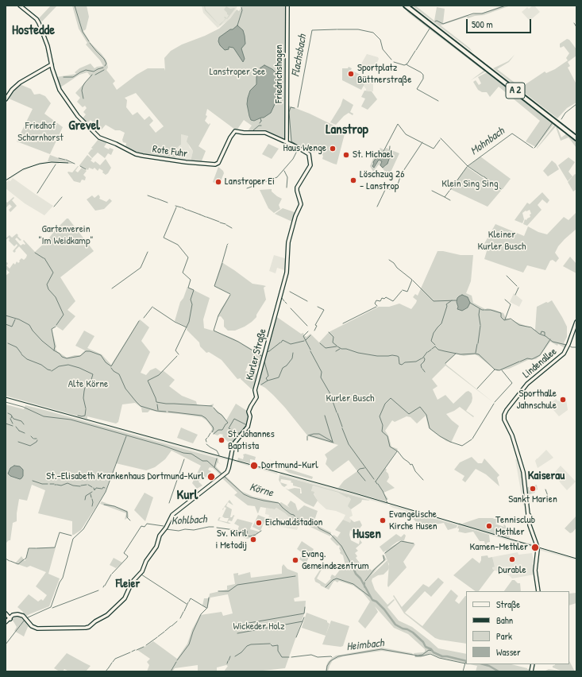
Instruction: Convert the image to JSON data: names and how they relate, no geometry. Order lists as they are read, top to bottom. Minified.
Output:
{"streets":{"highway":["A 2"],"main road":["Friedrichshagen","Rote Fuhr","Kurler Straße","Lindenallee"]},"crossings":[["Friedrichshagen","Rote Fuhr"],["Friedrichshagen","Kurler Straße"],["Rote Fuhr","Kurler Straße"]],"districts":["Hostedde","Grevel","Lanstrop","Kaiserau","Kurl","Husen","Fleier"],"water":["Flachsbach","Mohnbach","Körne","Kohlbach","Heimbach"],"parks":["Lanstroper See","Friedhof Scharnhorst","Klein Sing Sing","Gartenverein \"Im Weidkamp\"","Kleiner Kurler Busch","Alte Körne","Kurler Busch","Wickeder Holz"],"places":["Sportplatz Büttnerstraße","Haus Wenge","St. Michael","Löschzug 26 - Lanstrop","Lanstroper Ei","Sporthalle Jahnschule","St. Johannes Baptista","Dortmund-Kurl","St.-Elisabeth Krankenhaus Dortmund-Kurl","Sankt Marien","Evangelische Kirche Husen","Eichwaldstadion","Tennisclub Methler","Sv. Kiril i Metodij","Kamen-Methler","Durable","Evang. Gemeindezentrum"],"legend":["Straße","Bahn","Park","Wasser"],"scale_bar":"500 m"}
